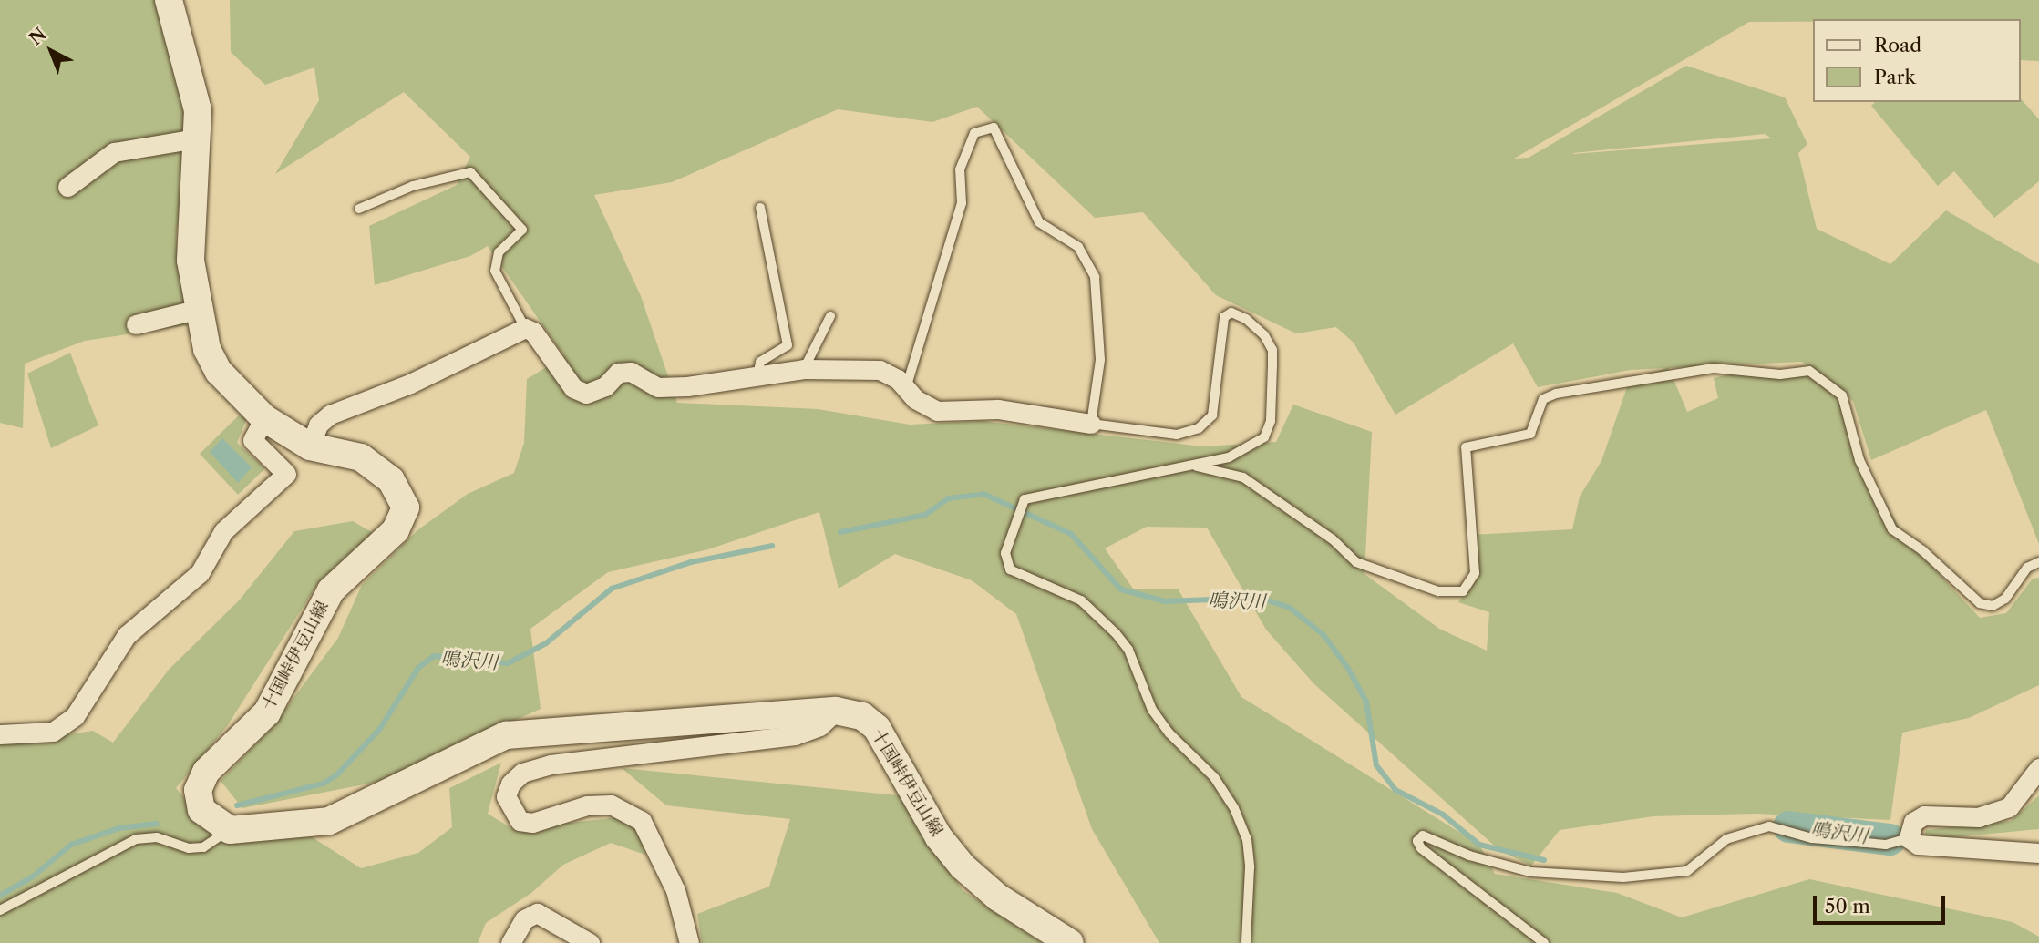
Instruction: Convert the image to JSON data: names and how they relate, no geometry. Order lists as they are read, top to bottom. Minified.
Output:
{"streets":{"main road":["十国峠伊豆山線"]},"water":["鳴沢川"],"legend":["Road","Park"],"scale_bar":"50 m","north":"top left"}
